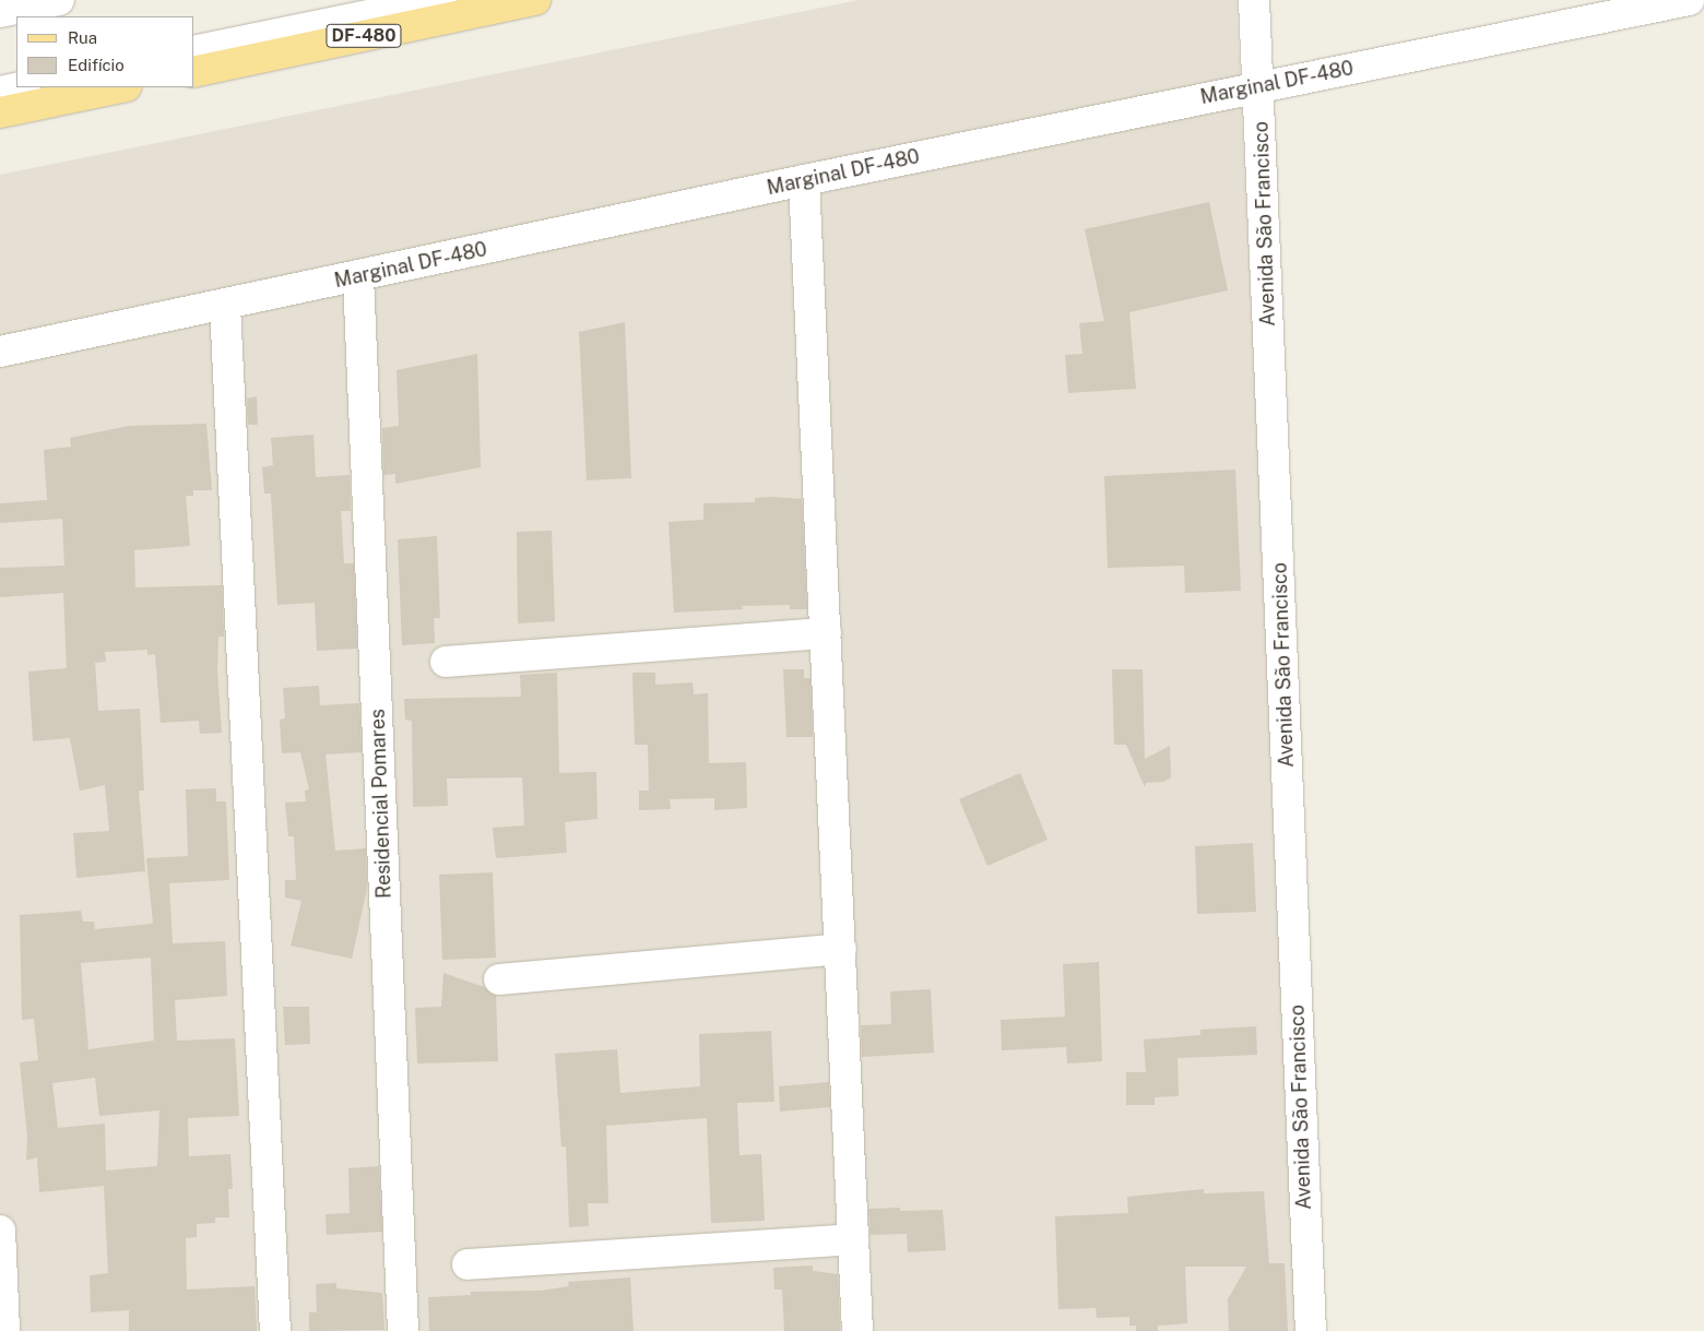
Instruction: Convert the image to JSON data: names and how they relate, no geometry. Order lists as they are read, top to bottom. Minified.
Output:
{"streets":{"main road":["DF-480"],"street":["Marginal DF-480","Avenida São Francisco","Residencial Pomares"]},"crossings":[["Marginal DF-480","Avenida São Francisco"],["Marginal DF-480","Residencial Pomares"]],"legend":["Rua","Edifício"]}
